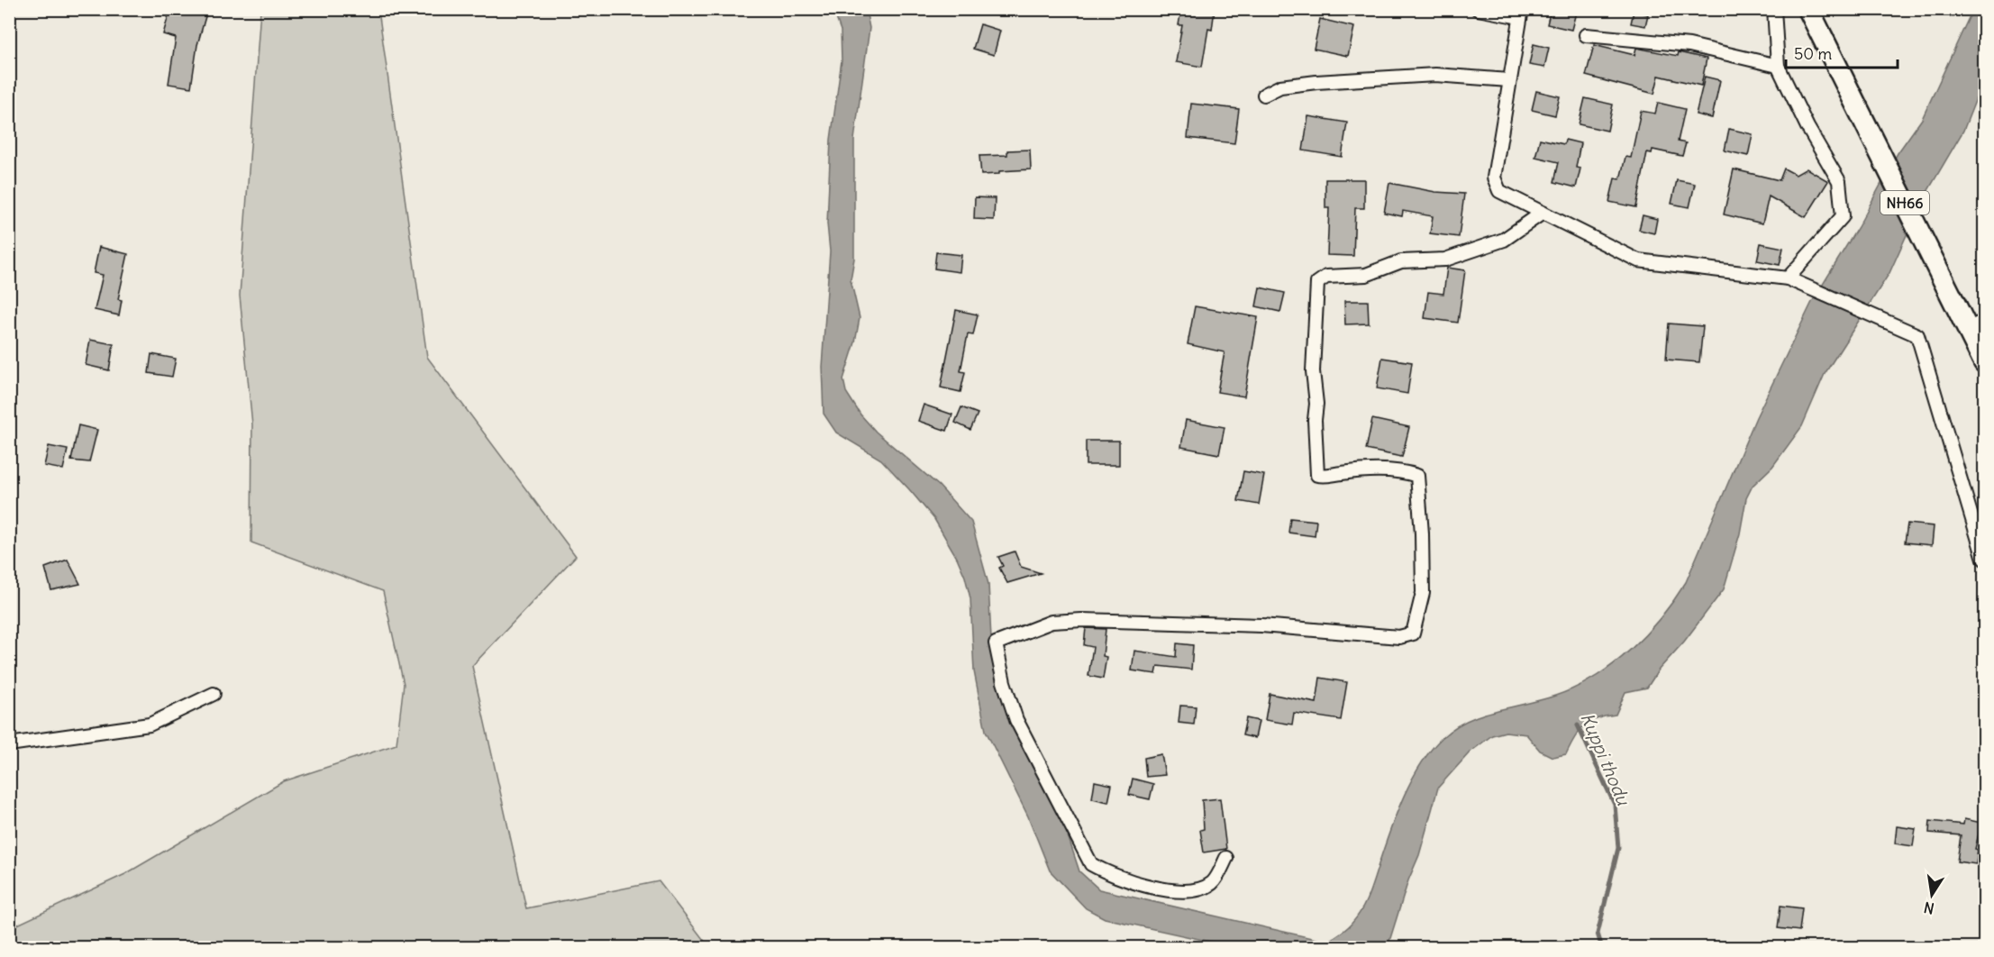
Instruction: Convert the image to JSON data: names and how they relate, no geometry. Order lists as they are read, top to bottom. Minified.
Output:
{"streets":{"highway":["NH66"]},"water":["Kuppi thodu"],"scale_bar":"50 m","north":"bottom"}
